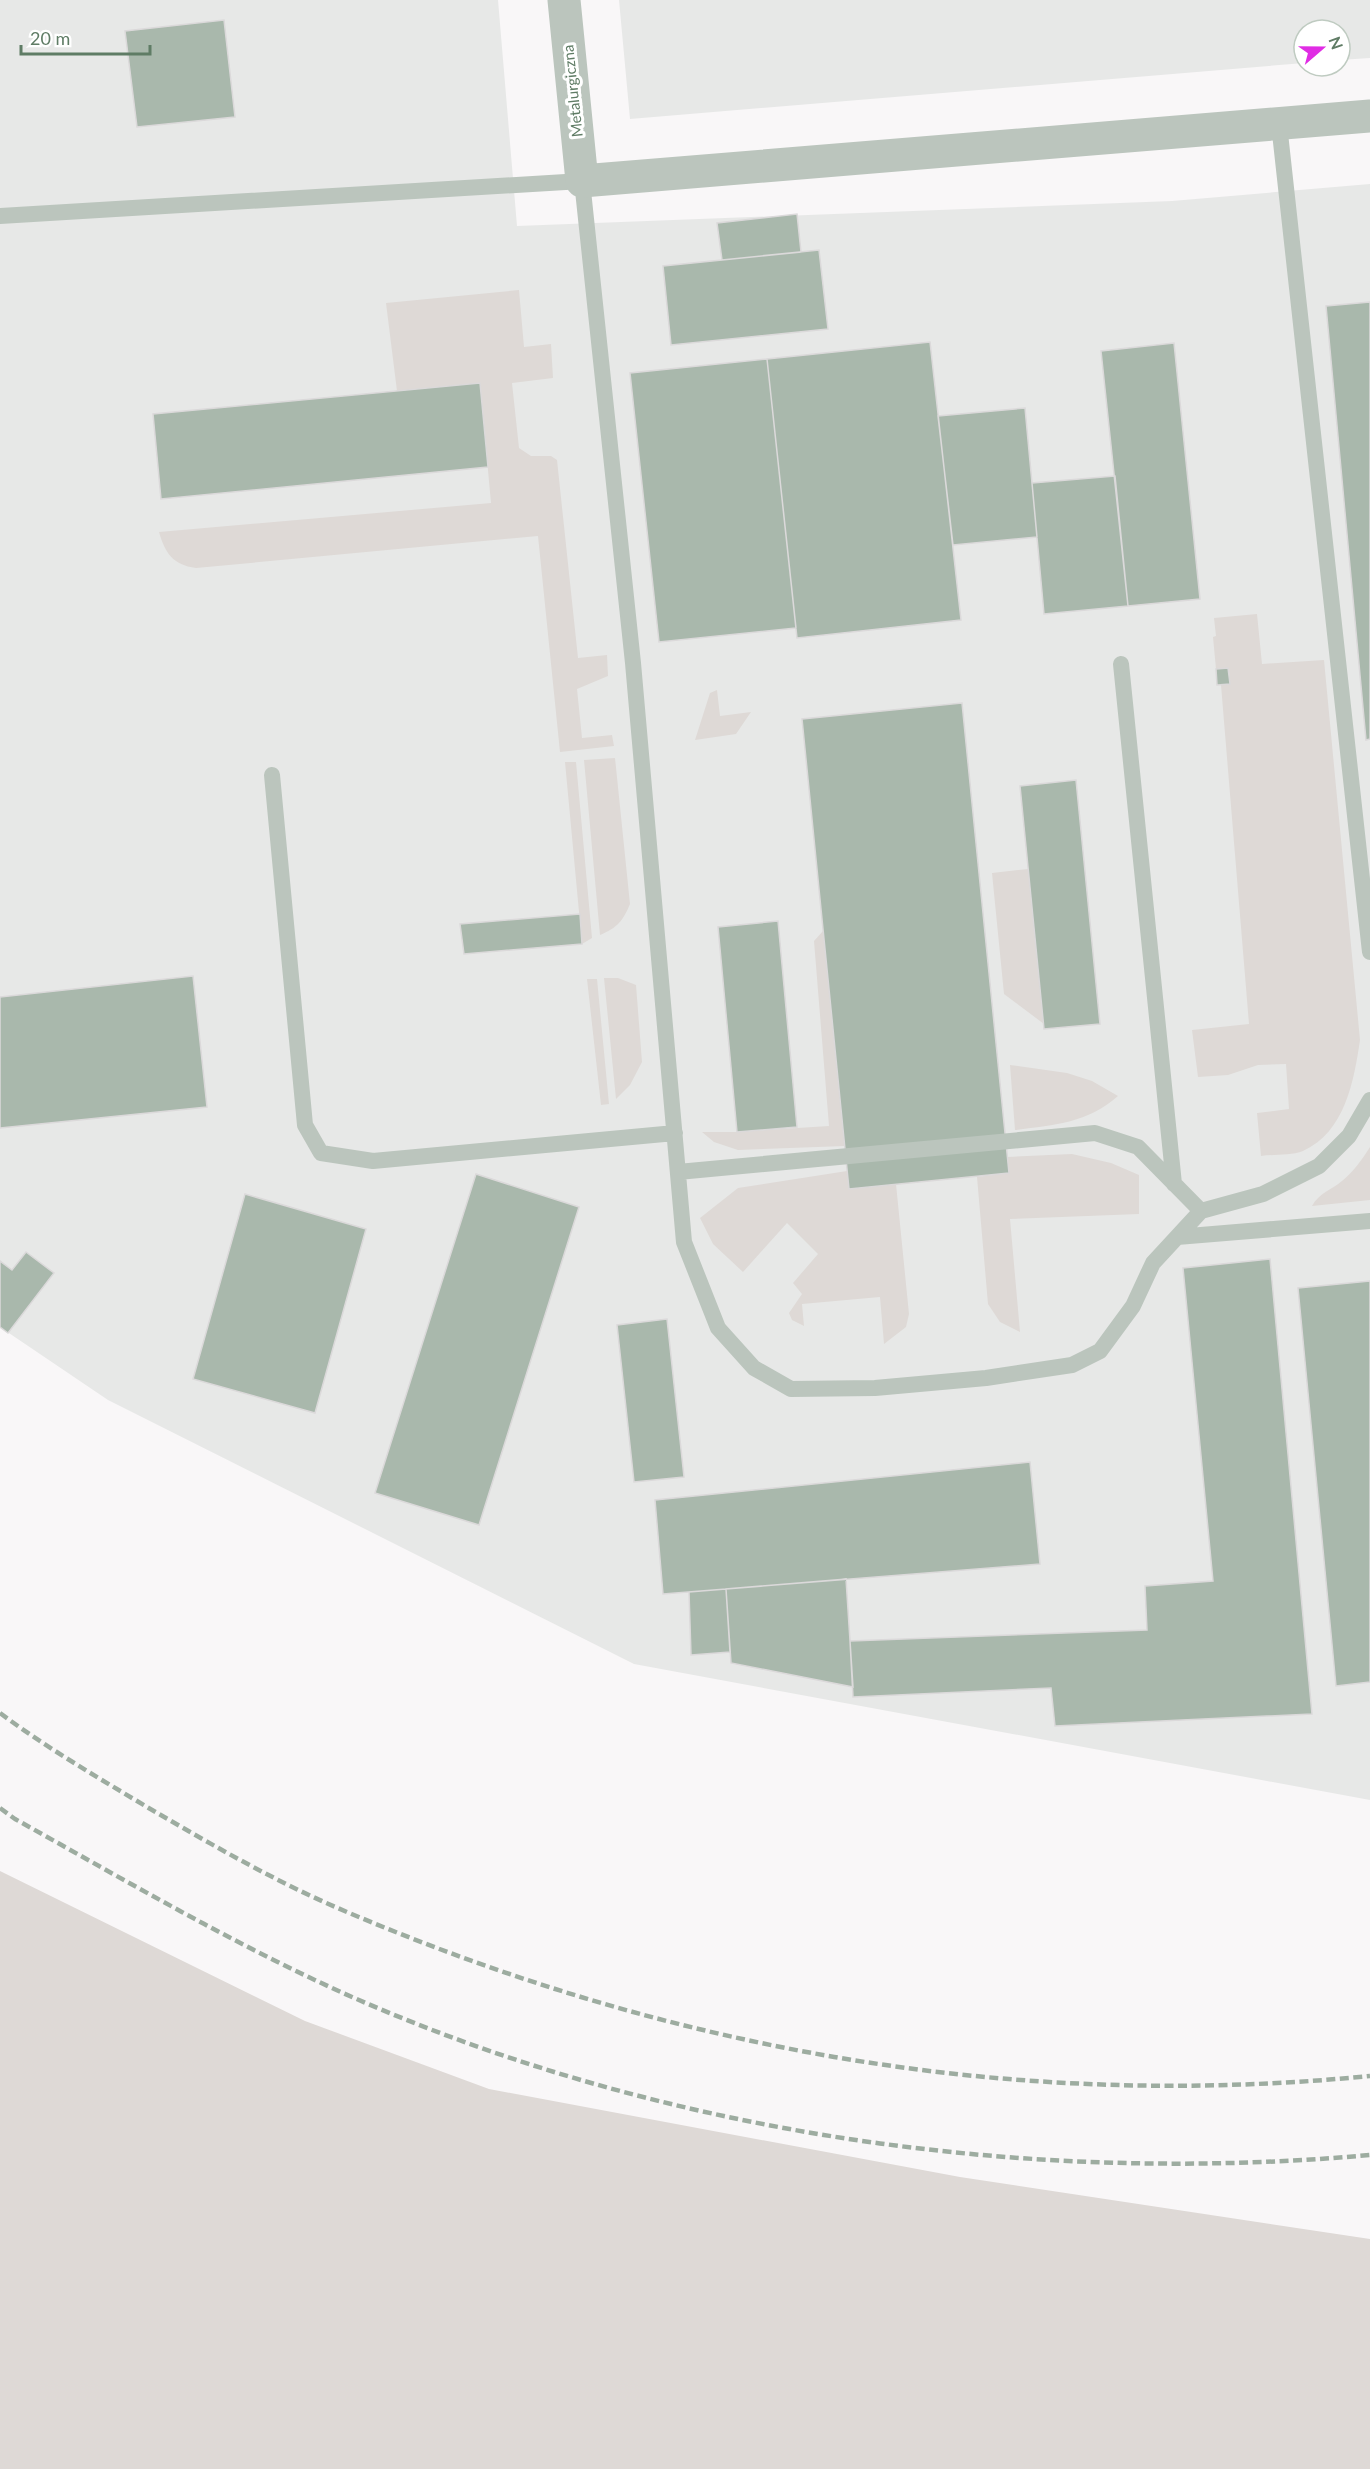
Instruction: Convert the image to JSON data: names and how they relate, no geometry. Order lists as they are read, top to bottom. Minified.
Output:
{"streets":{"street":["Metalurgiczna"]},"scale_bar":"20 m","north":"right"}
